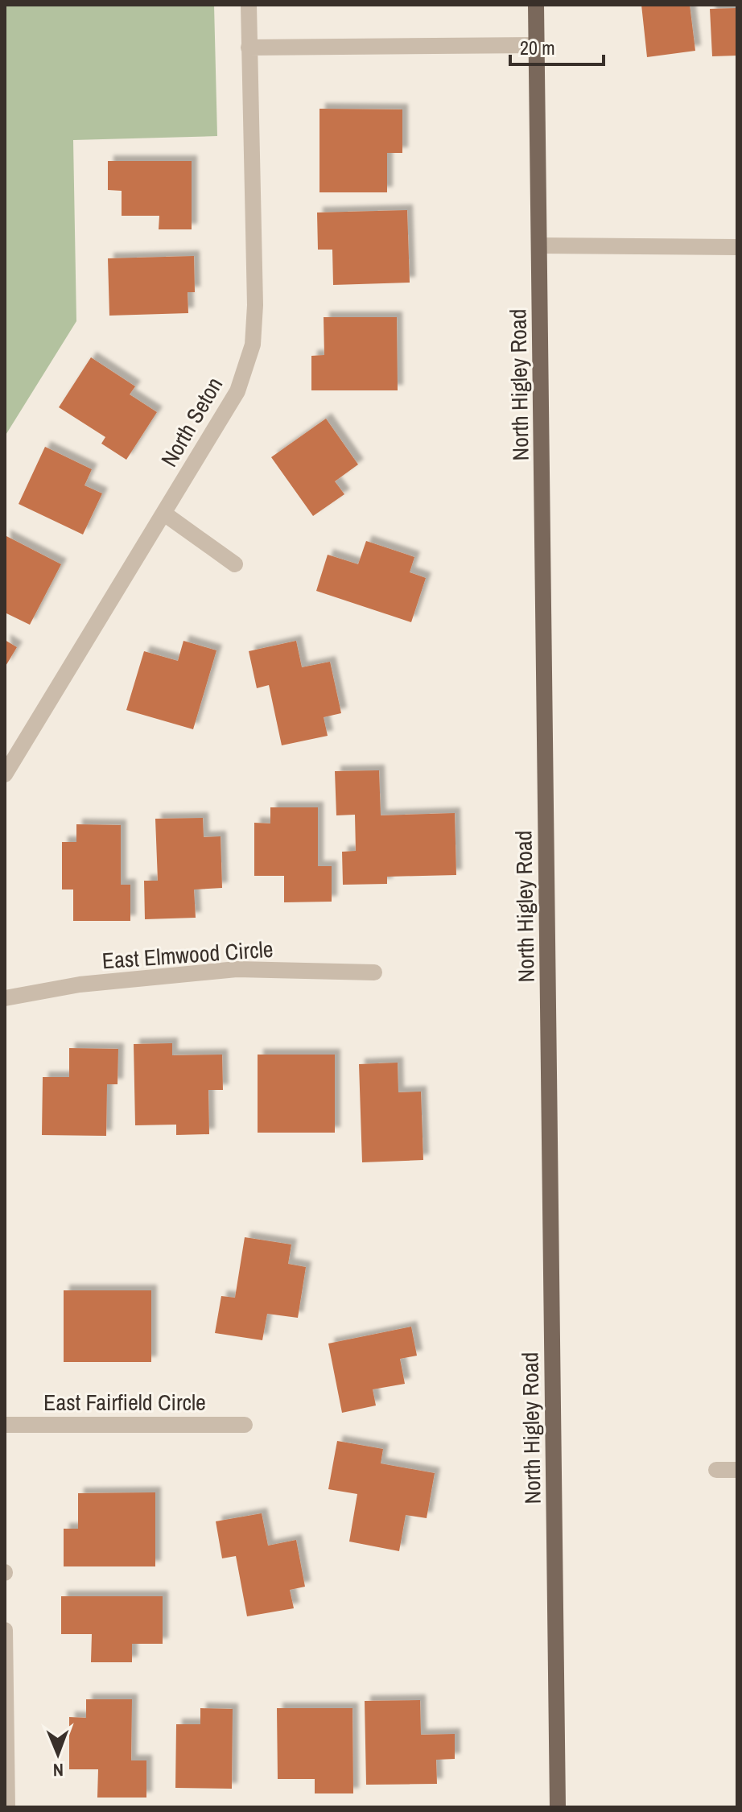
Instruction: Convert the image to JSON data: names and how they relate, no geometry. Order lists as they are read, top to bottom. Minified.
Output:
{"streets":{"main road":["North Higley Road"],"street":["North Seton","East Elmwood Circle","East Fairfield Circle"]},"scale_bar":"20 m","north":"bottom"}
